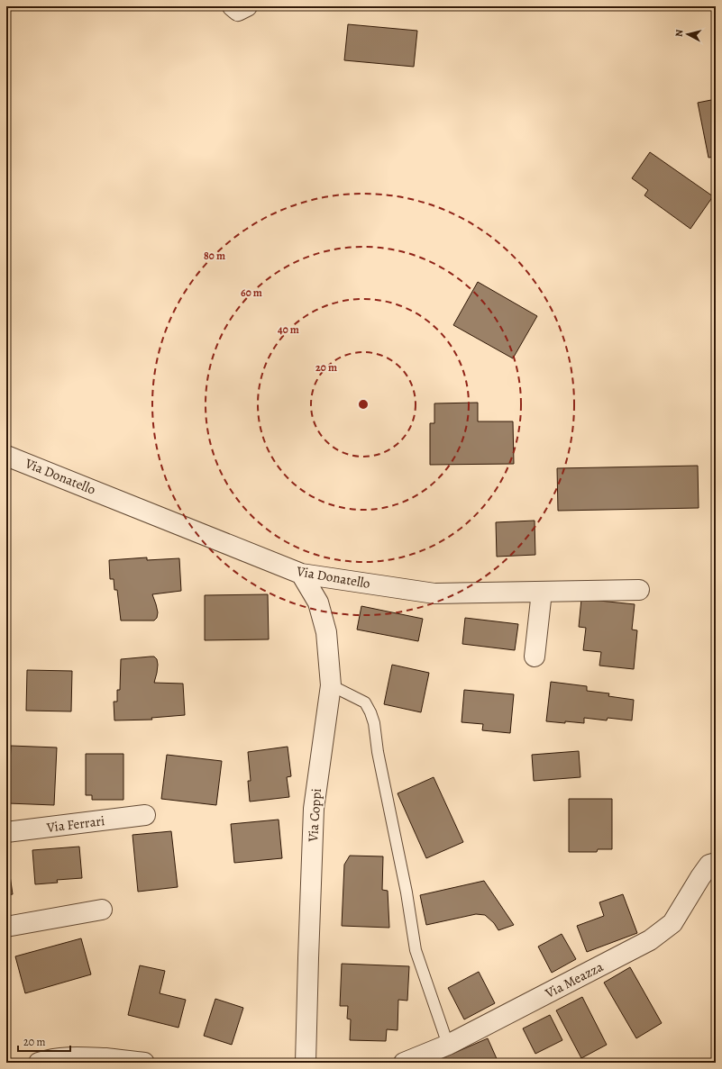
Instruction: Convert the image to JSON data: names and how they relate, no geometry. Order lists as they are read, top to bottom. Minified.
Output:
{"streets":{"street":["Via Donatello","Via Coppi","Via Ferrari","Via Meazza"]},"crossings":[["Via Donatello","Via Coppi"]],"scale_bar":"20 m","north":"left","rings":["80 m","60 m","40 m","20 m"]}
